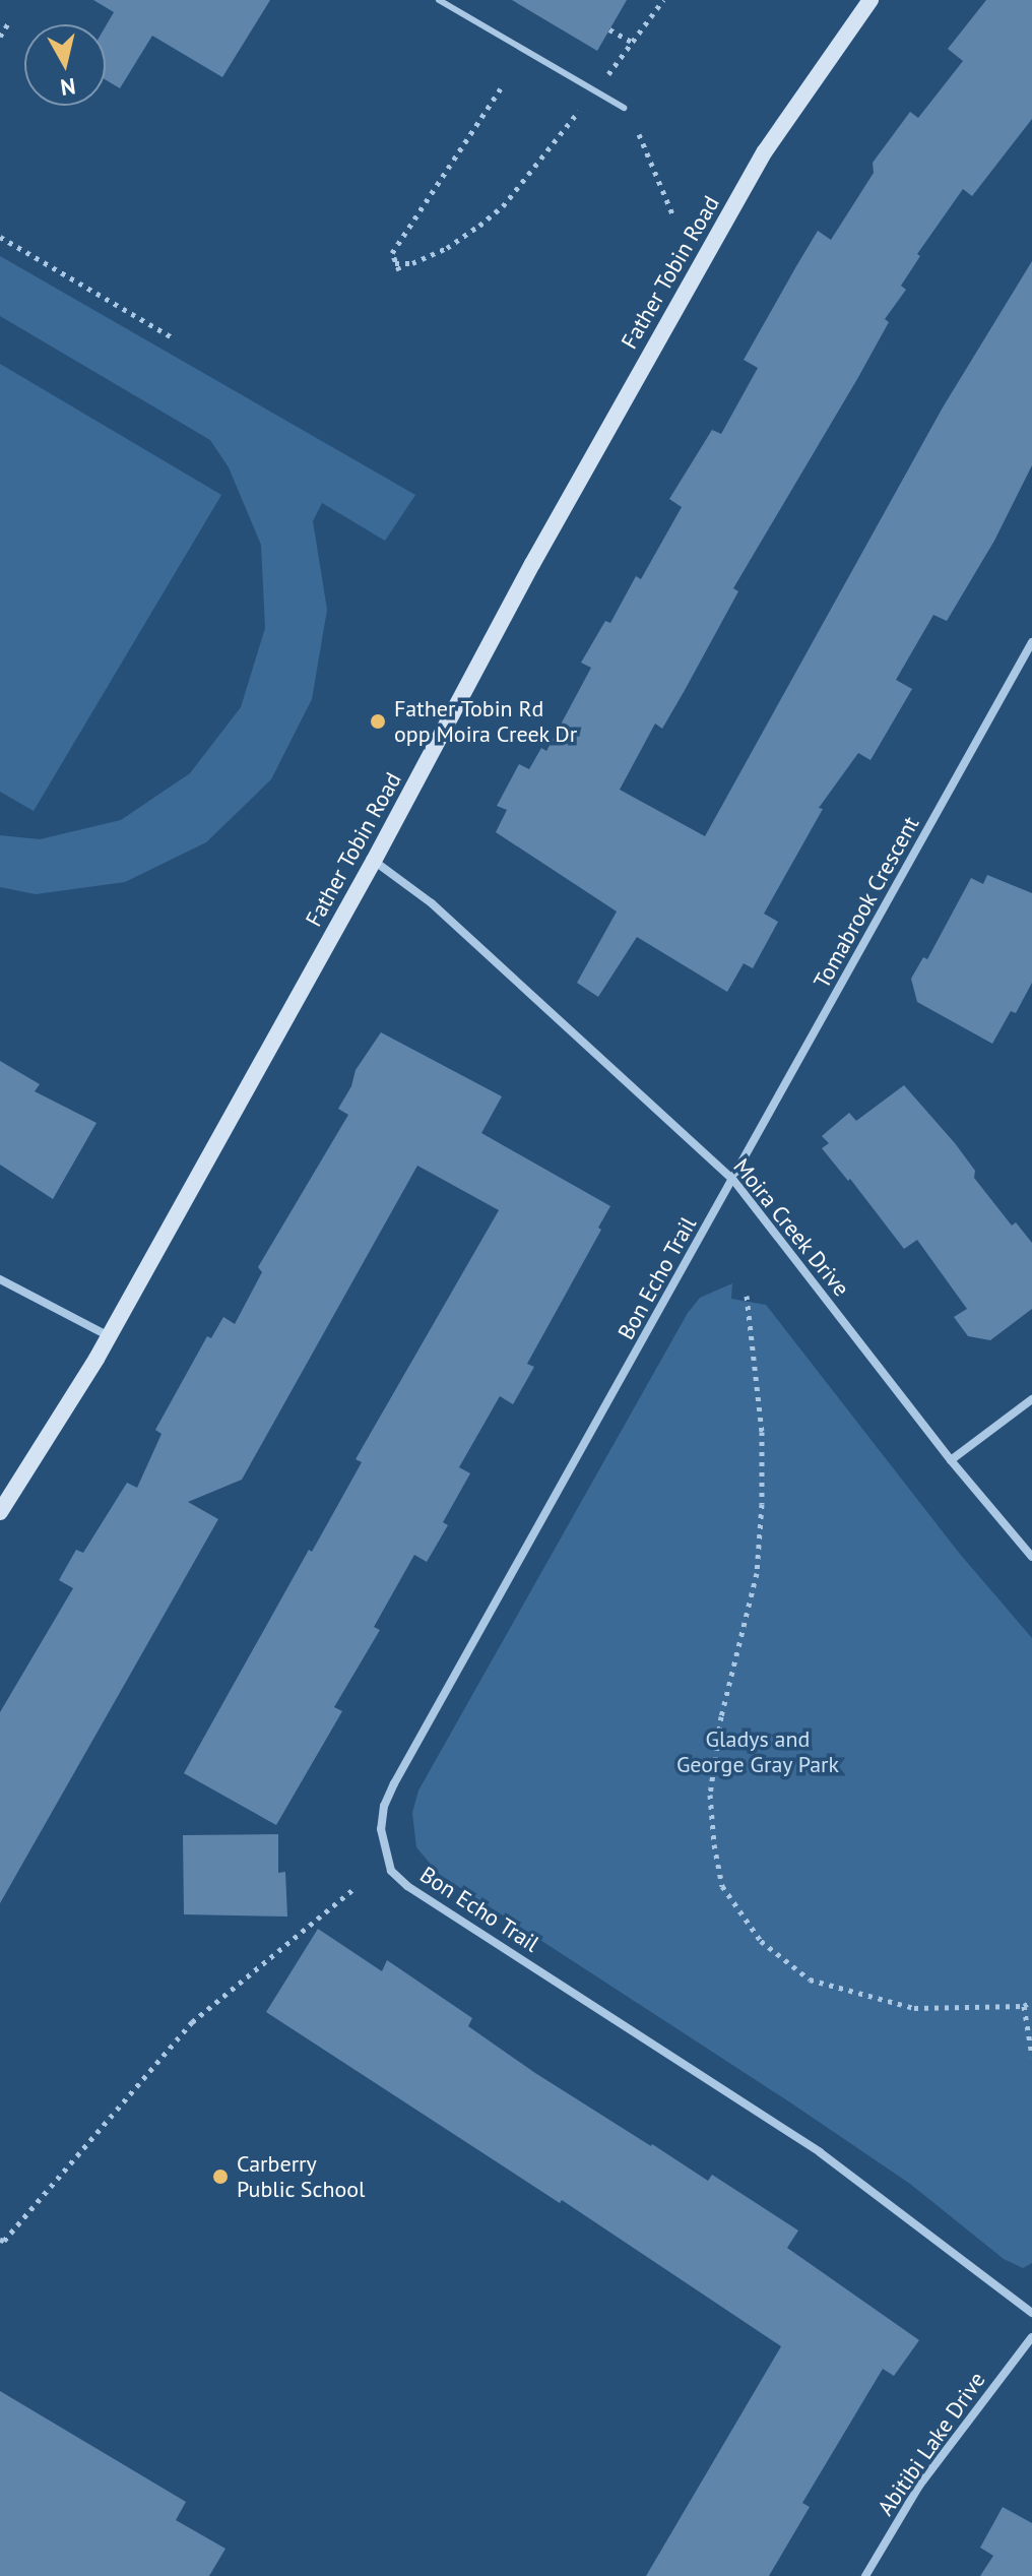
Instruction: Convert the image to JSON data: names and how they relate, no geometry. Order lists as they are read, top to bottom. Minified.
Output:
{"streets":{"street":["Father Tobin Road","Tomabrook Crescent","Moira Creek Drive","Bon Echo Trail","Abitibi Lake Drive"]},"crossings":[["Father Tobin Road","Moira Creek Drive"],["Tomabrook Crescent","Moira Creek Drive"],["Tomabrook Crescent","Bon Echo Trail"],["Moira Creek Drive","Bon Echo Trail"]],"parks":["Gladys and George Gray Park"],"places":["Father Tobin Rd opp Moira Creek Dr","Carberry Public School"],"north":"bottom"}
